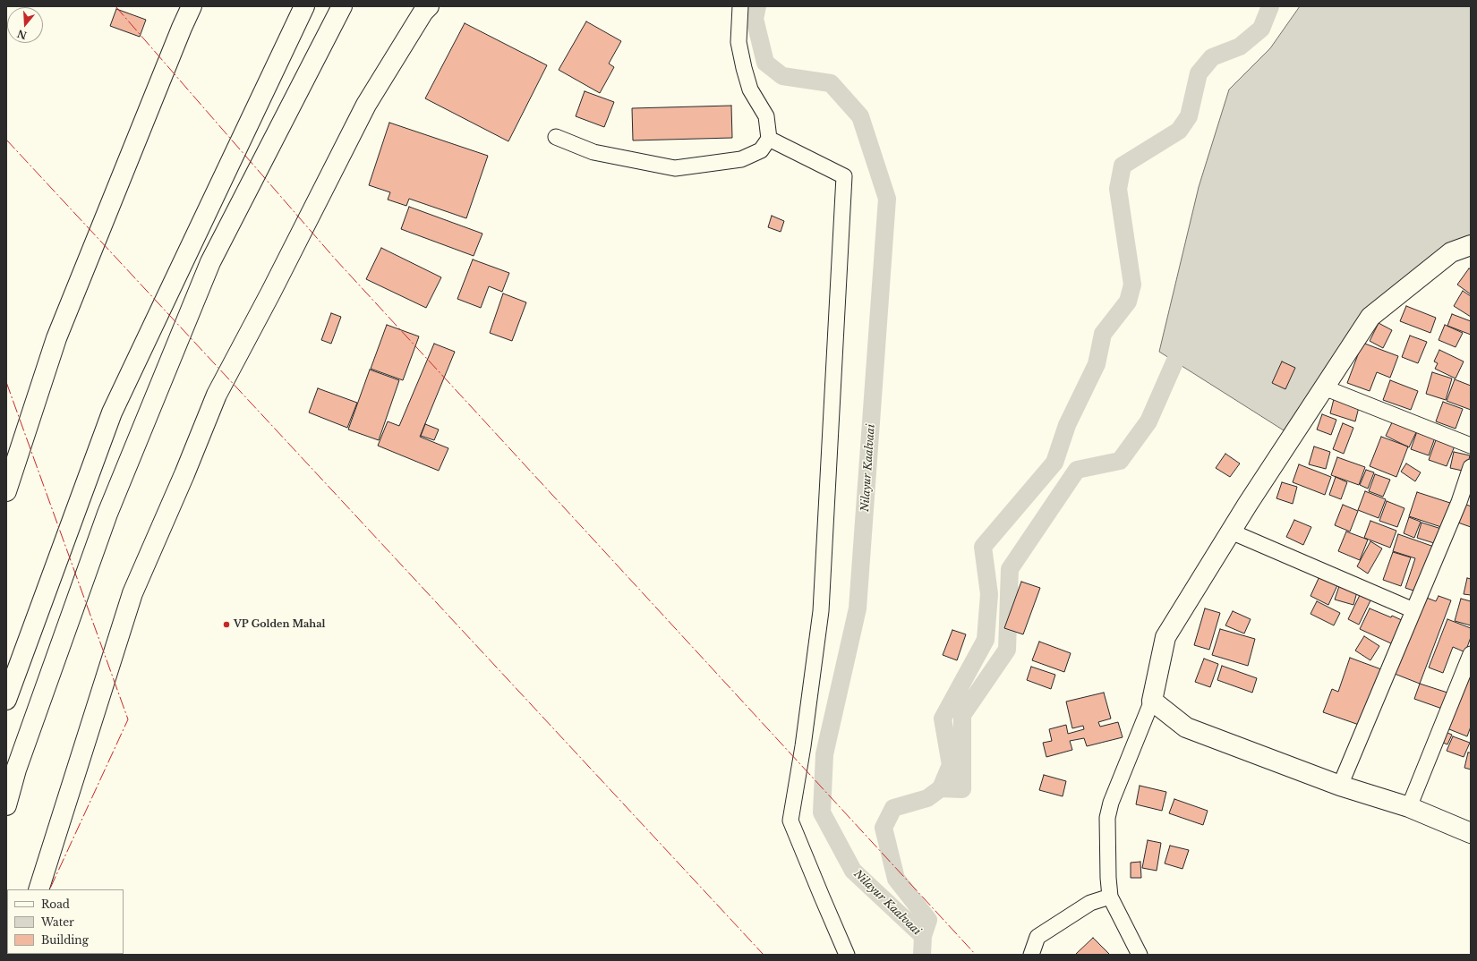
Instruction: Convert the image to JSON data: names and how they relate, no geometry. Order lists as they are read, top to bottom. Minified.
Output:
{"water":["Nilayur Kaalvaai"],"places":["VP Golden Mahal"],"legend":["Road","Water","Building"],"north":"bottom"}
